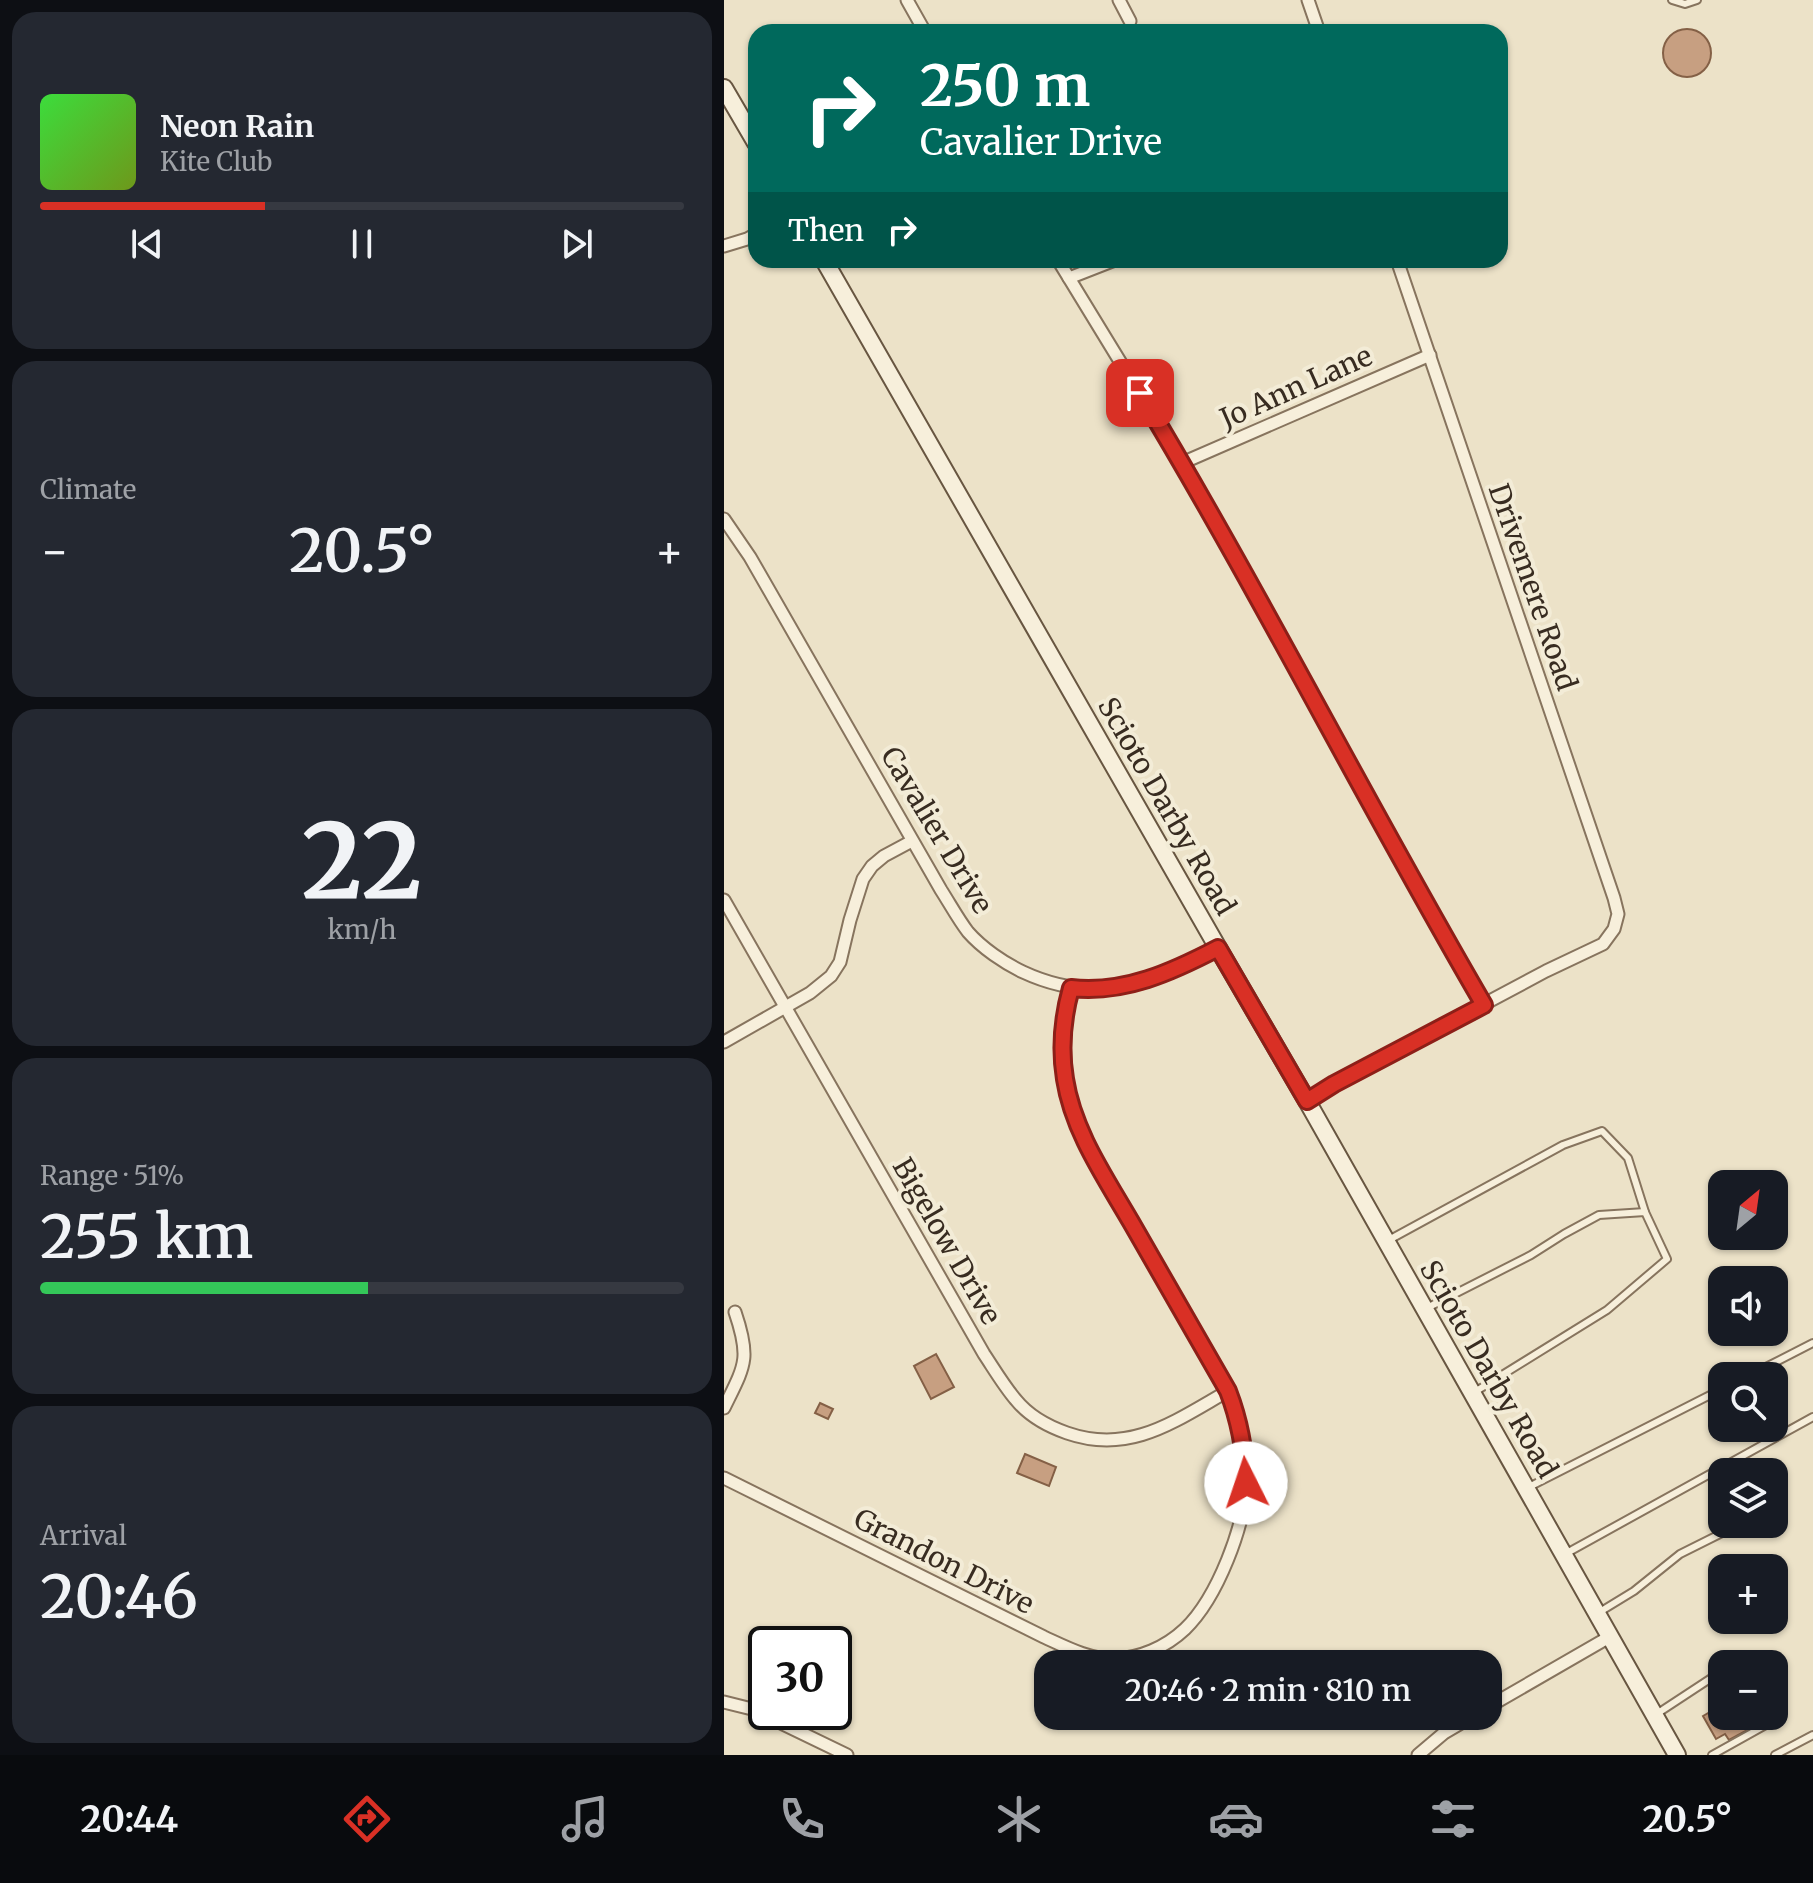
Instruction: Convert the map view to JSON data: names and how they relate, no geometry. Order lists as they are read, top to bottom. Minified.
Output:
{"streets":{"main road":["Scioto Darby Road"],"street":["Jo Ann Lane","Drivemere Road","Cavalier Drive","Bigelow Drive","Grandon Drive"]},"crossings":[["Jo Ann Lane","Drivemere Road"],["Scioto Darby Road","Cavalier Drive"],["Bigelow Drive","Grandon Drive"]],"north":"top right","page":{"turn":["250 m","Cavalier Drive"],"song":["Neon Rain","Kite Club"],"then":"Then","tile":["Climate",["22","km/h"],["Range · 51%","255 km"],["Arrival","20:46"]],"heat":["−","20.5°","+"],"map_buttons":["+","−"],"limit":"30","trip":"20:46 · 2 min · 810 m","tabs":["20:44","20.5°"]}}
